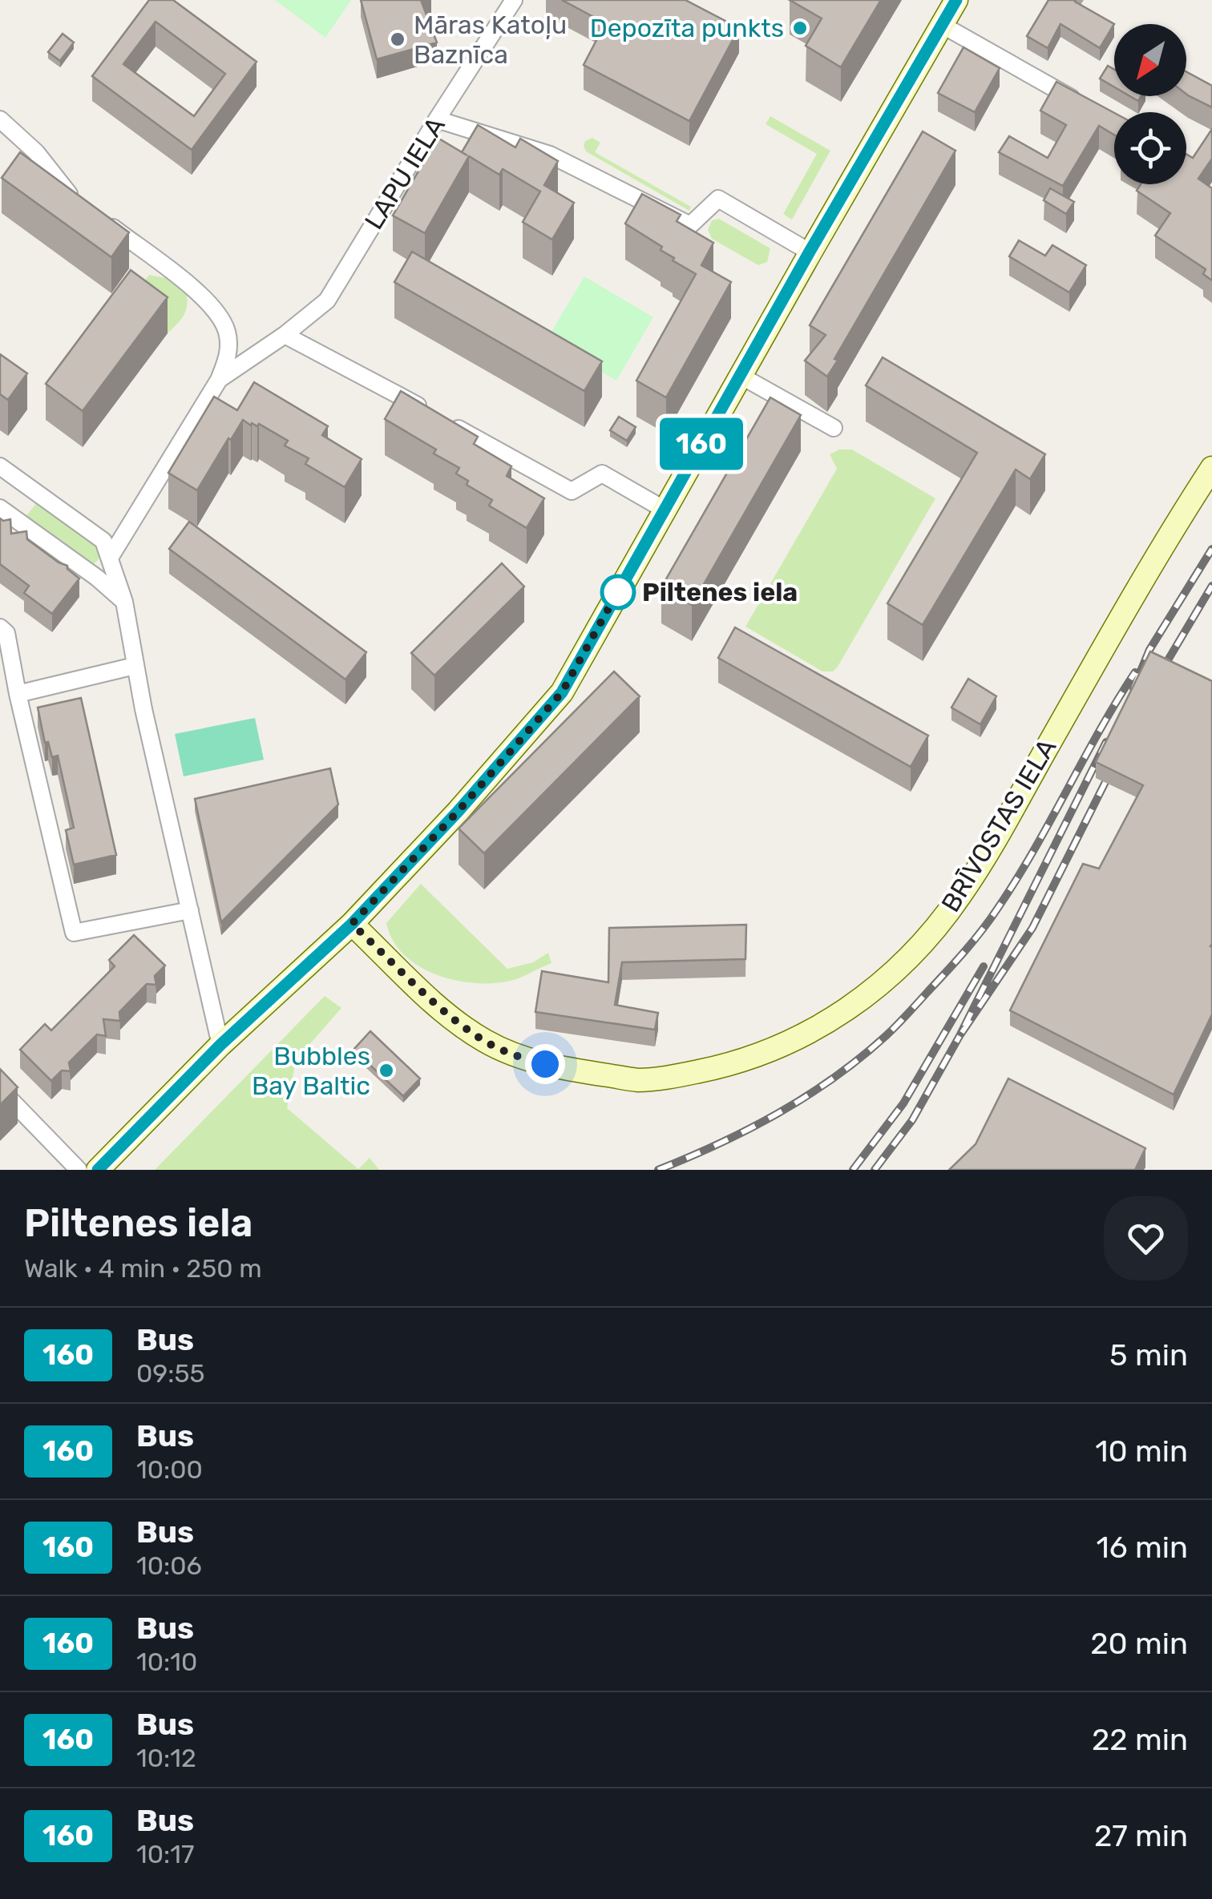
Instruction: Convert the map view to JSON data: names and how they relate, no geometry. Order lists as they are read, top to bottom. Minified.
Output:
{"streets":{"main road":["BRĪVOSTAS IELA"],"street":["LAPU IELA"]},"places":["Depozīta punkts","Māras Katoļu Baznīca","Piltenes iela","Bubbles Bay Baltic"],"lines":["bus line 160"],"north":"bottom left","page":{"on_map":"160","heading":["Piltenes iela","Walk · 4 min · 250 m"],"list":[{"mark":"160","name":"Bus","note":"09:55","value":"5 min"},{"mark":"160","name":"Bus","note":"10:00","value":"10 min"},{"mark":"160","name":"Bus","note":"10:06","value":"16 min"},{"mark":"160","name":"Bus","note":"10:10","value":"20 min"},{"mark":"160","name":"Bus","note":"10:12","value":"22 min"},{"mark":"160","name":"Bus","note":"10:17","value":"27 min"}]}}
